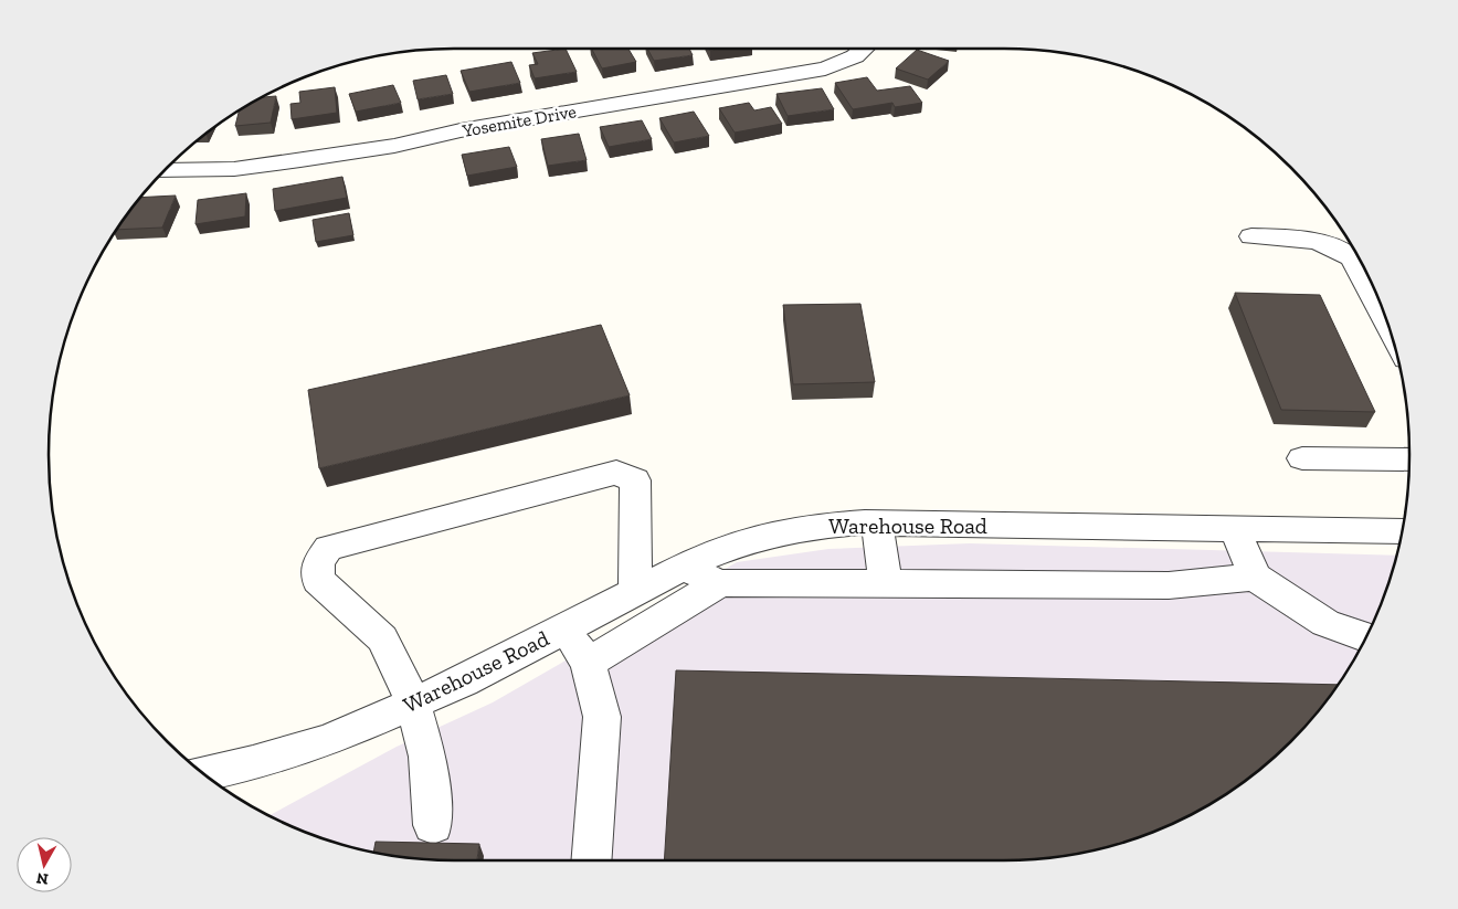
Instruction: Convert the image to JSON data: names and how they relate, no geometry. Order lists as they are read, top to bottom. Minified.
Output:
{"streets":{"street":["Yosemite Drive","Warehouse Road"]},"north":"bottom"}
